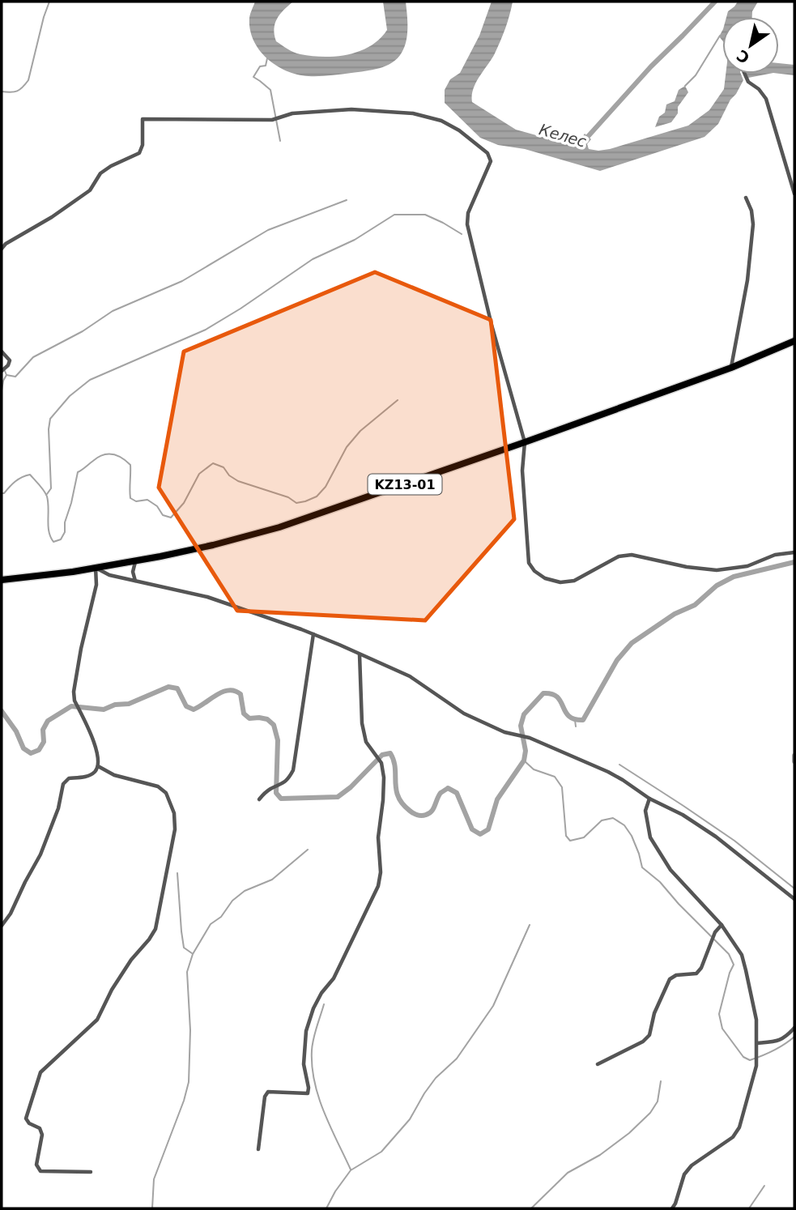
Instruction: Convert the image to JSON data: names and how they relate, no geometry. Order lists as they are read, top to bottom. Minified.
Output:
{"streets":{"highway":["KZ13-01"]},"water":["Келес"],"north":"bottom left"}
